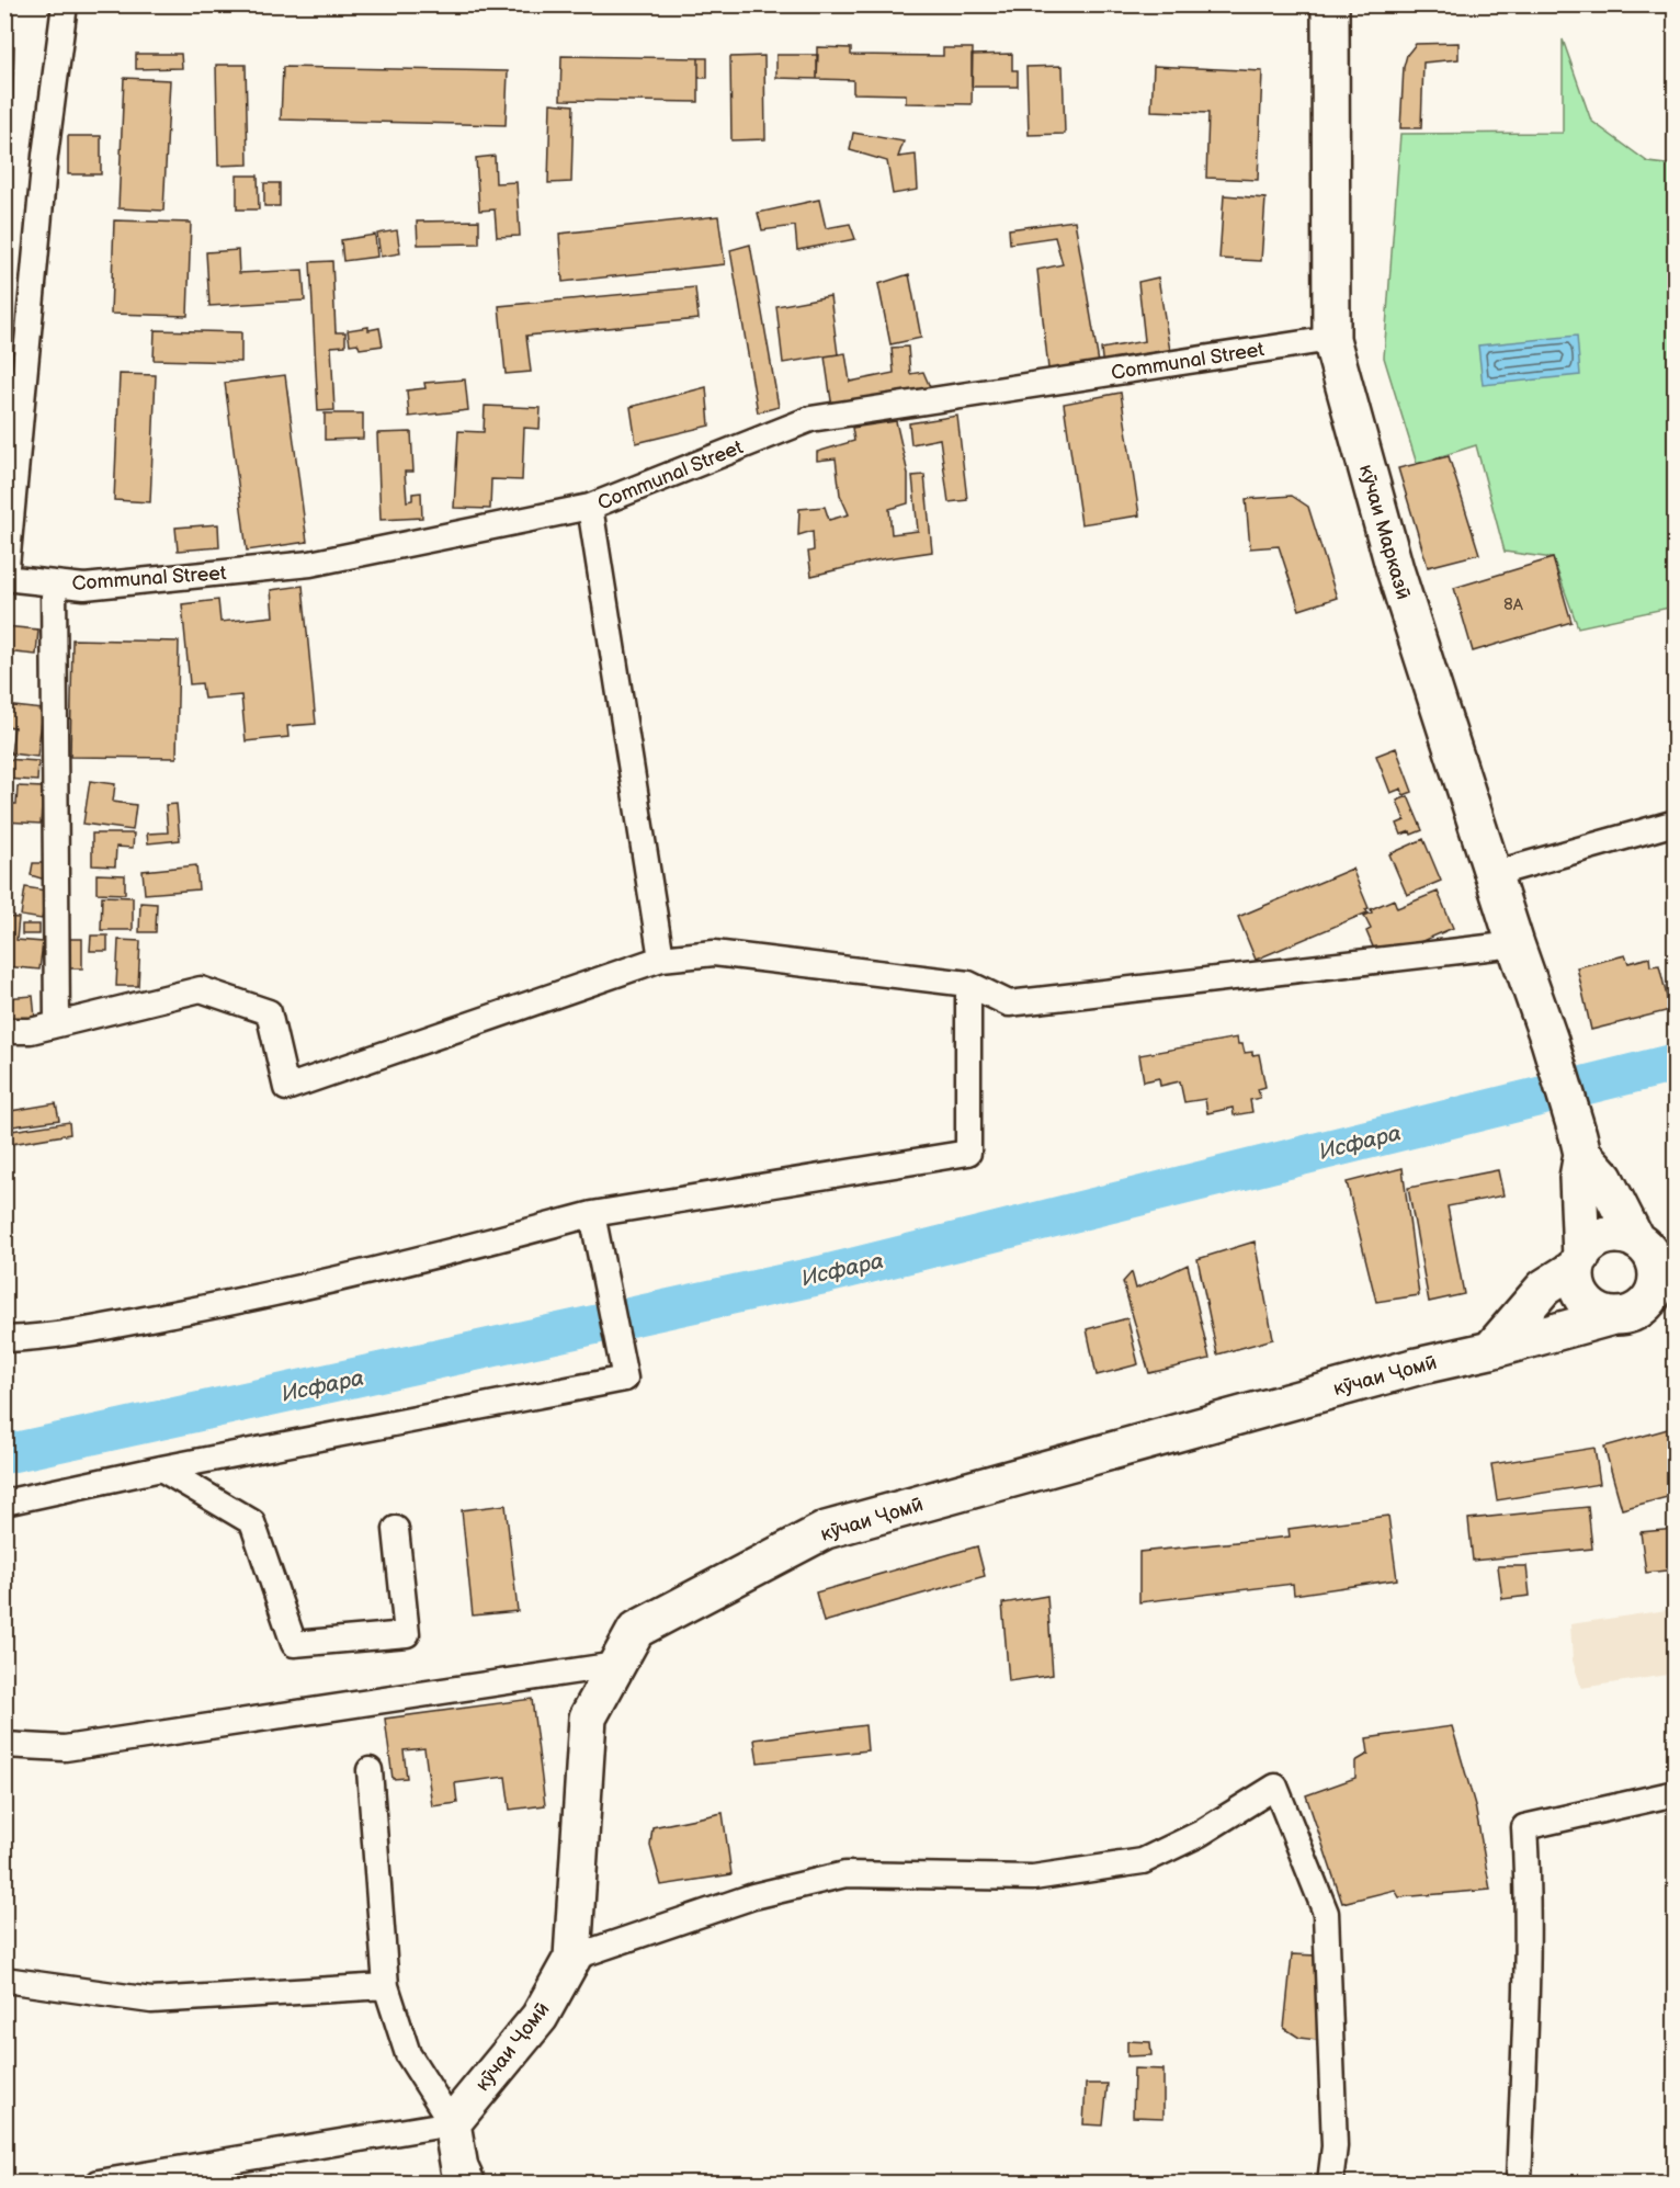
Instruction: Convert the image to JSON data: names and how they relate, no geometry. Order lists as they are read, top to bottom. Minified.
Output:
{"streets":{"main road":["кӯчаи Марказӣ","кӯчаи Ҷомӣ"],"street":["Communal Street"]},"crossings":[["Communal Street","кӯчаи Марказӣ"]],"water":["Исфара"],"house_numbers":["8A"]}
